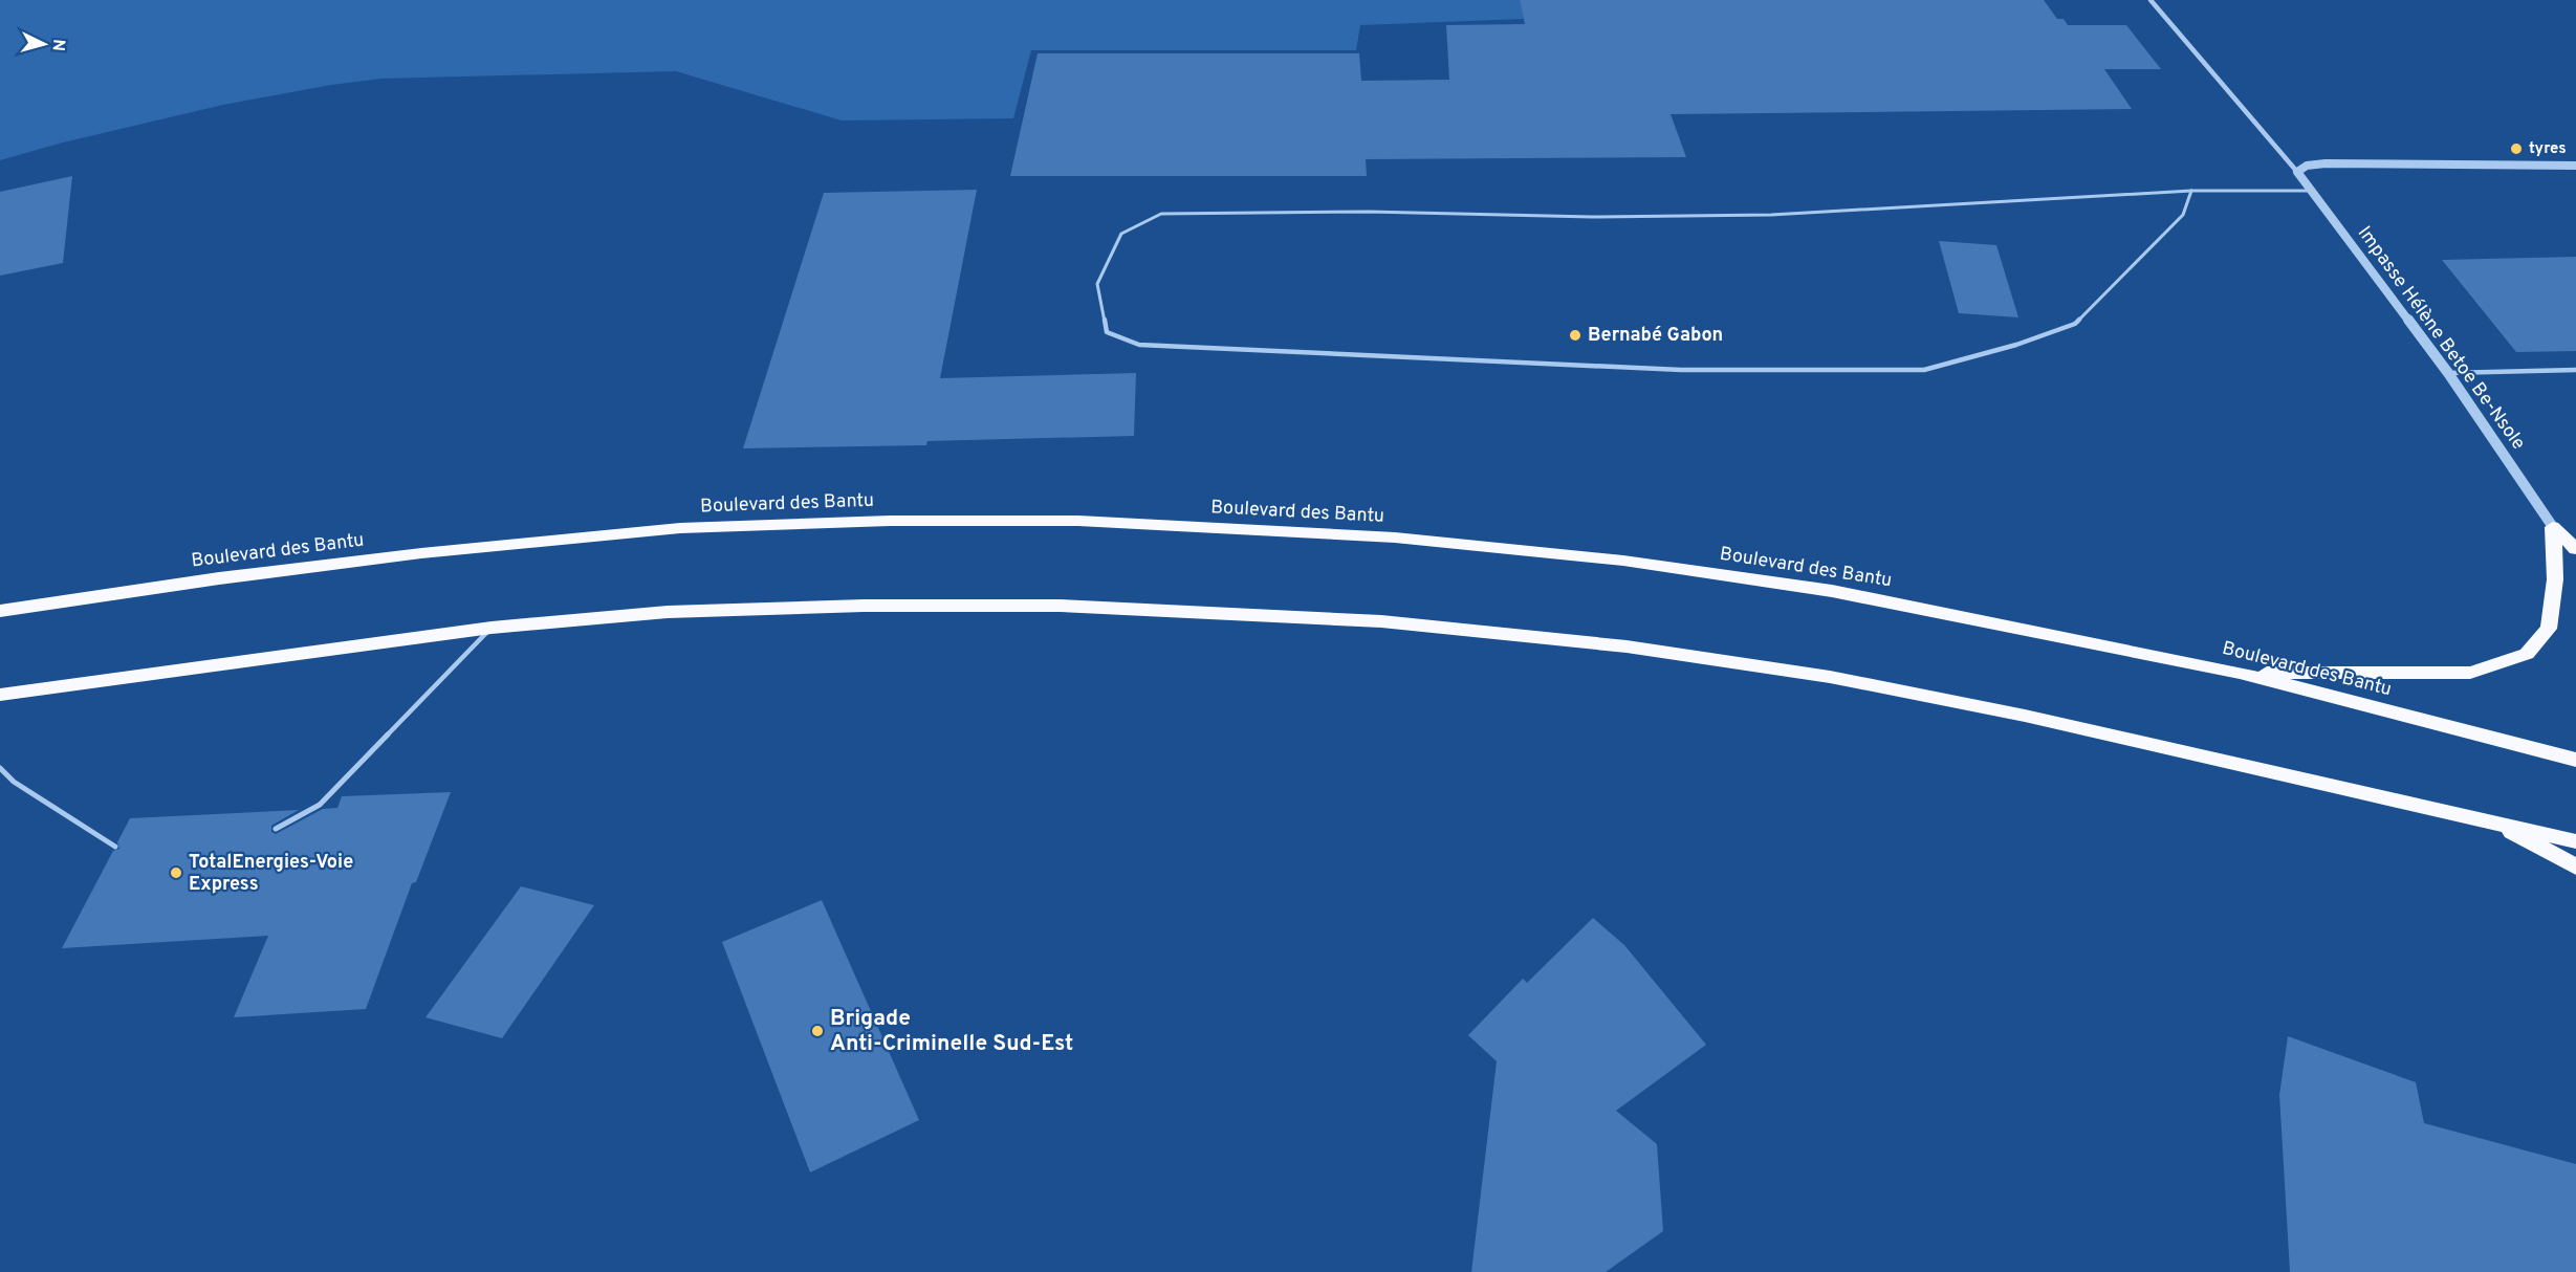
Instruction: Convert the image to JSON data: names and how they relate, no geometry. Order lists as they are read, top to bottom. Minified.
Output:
{"streets":{"highway":["Boulevard des Bantu"],"street":["Impasse Hélène Betoe Be-Nsole"]},"places":["tyres","Bernabé Gabon","TotalEnergies-Voie Express","Brigade Anti-Criminelle Sud-Est"],"north":"right"}
